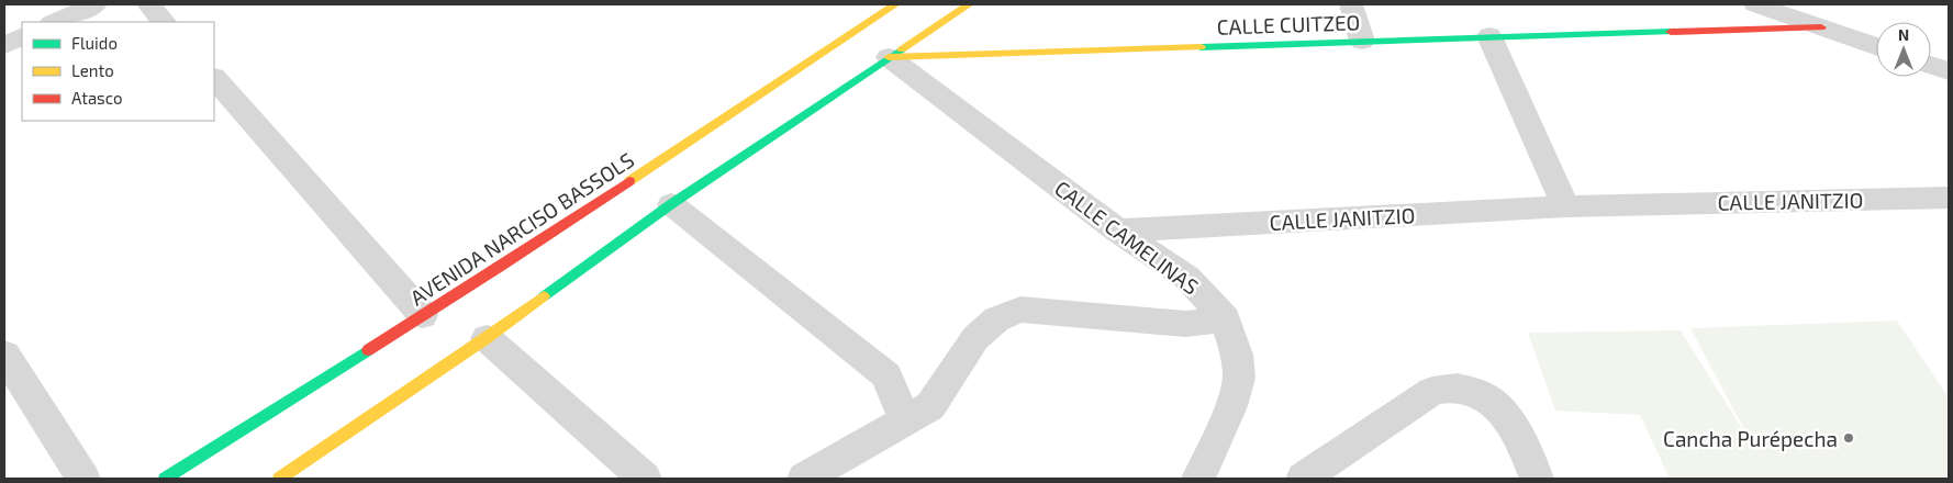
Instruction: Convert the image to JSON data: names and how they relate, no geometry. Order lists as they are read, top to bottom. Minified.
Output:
{"streets":{"street":["CALLE CUITZEO","CALLE JANITZIO","AVENIDA NARCISO BASSOLS","CALLE CAMELINAS"]},"crossings":[["CALLE CUITZEO","CALLE CAMELINAS"],["CALLE JANITZIO","CALLE CAMELINAS"]],"places":["Cancha Purépecha"],"legend":["Fluido","Lento","Atasco"],"north":"top"}
